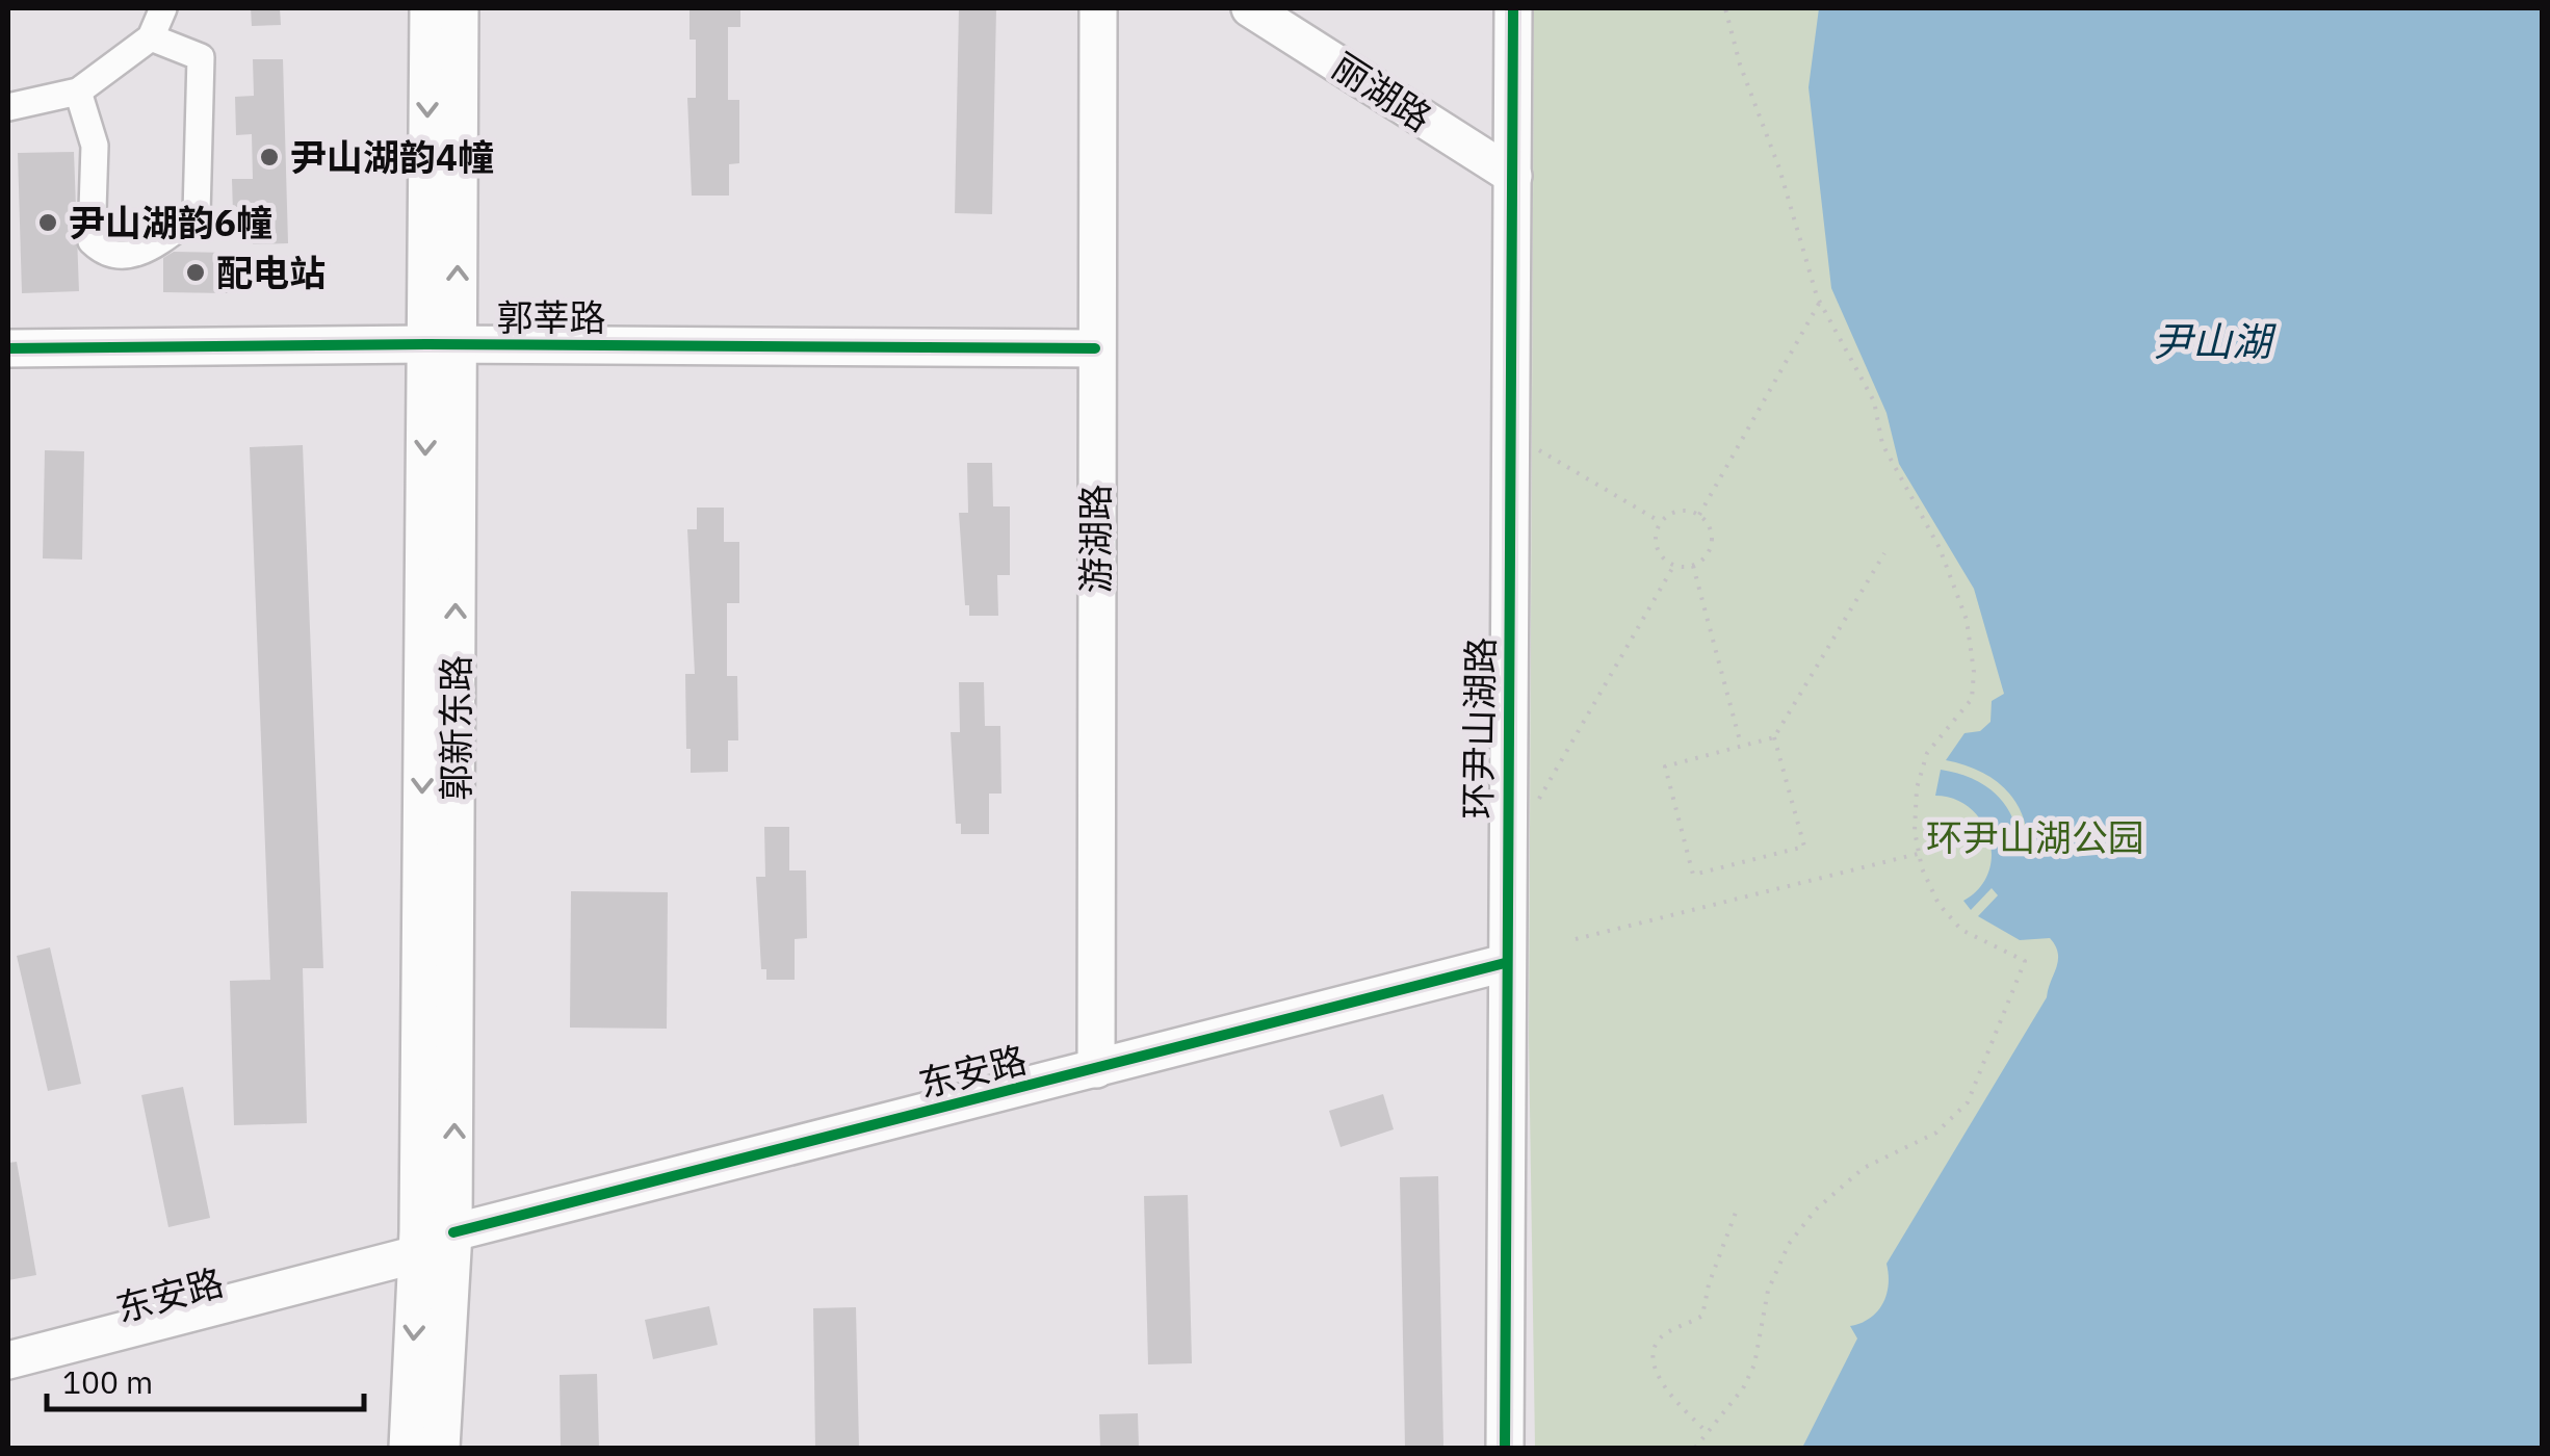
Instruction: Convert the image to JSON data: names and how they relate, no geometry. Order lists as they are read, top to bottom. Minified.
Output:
{"streets":{"street":["丽湖路","郭莘路","游湖路","郭新东路","环尹山湖路","东安路"]},"crossings":[["丽湖路","环尹山湖路"],["郭莘路","游湖路"],["郭莘路","郭新东路"],["游湖路","东安路"],["郭新东路","东安路"],["环尹山湖路","东安路"]],"water":["尹山湖"],"parks":["环尹山湖公园"],"places":["尹山湖韵4幢","尹山湖韵6幢","配电站"],"scale_bar":"100 m"}
